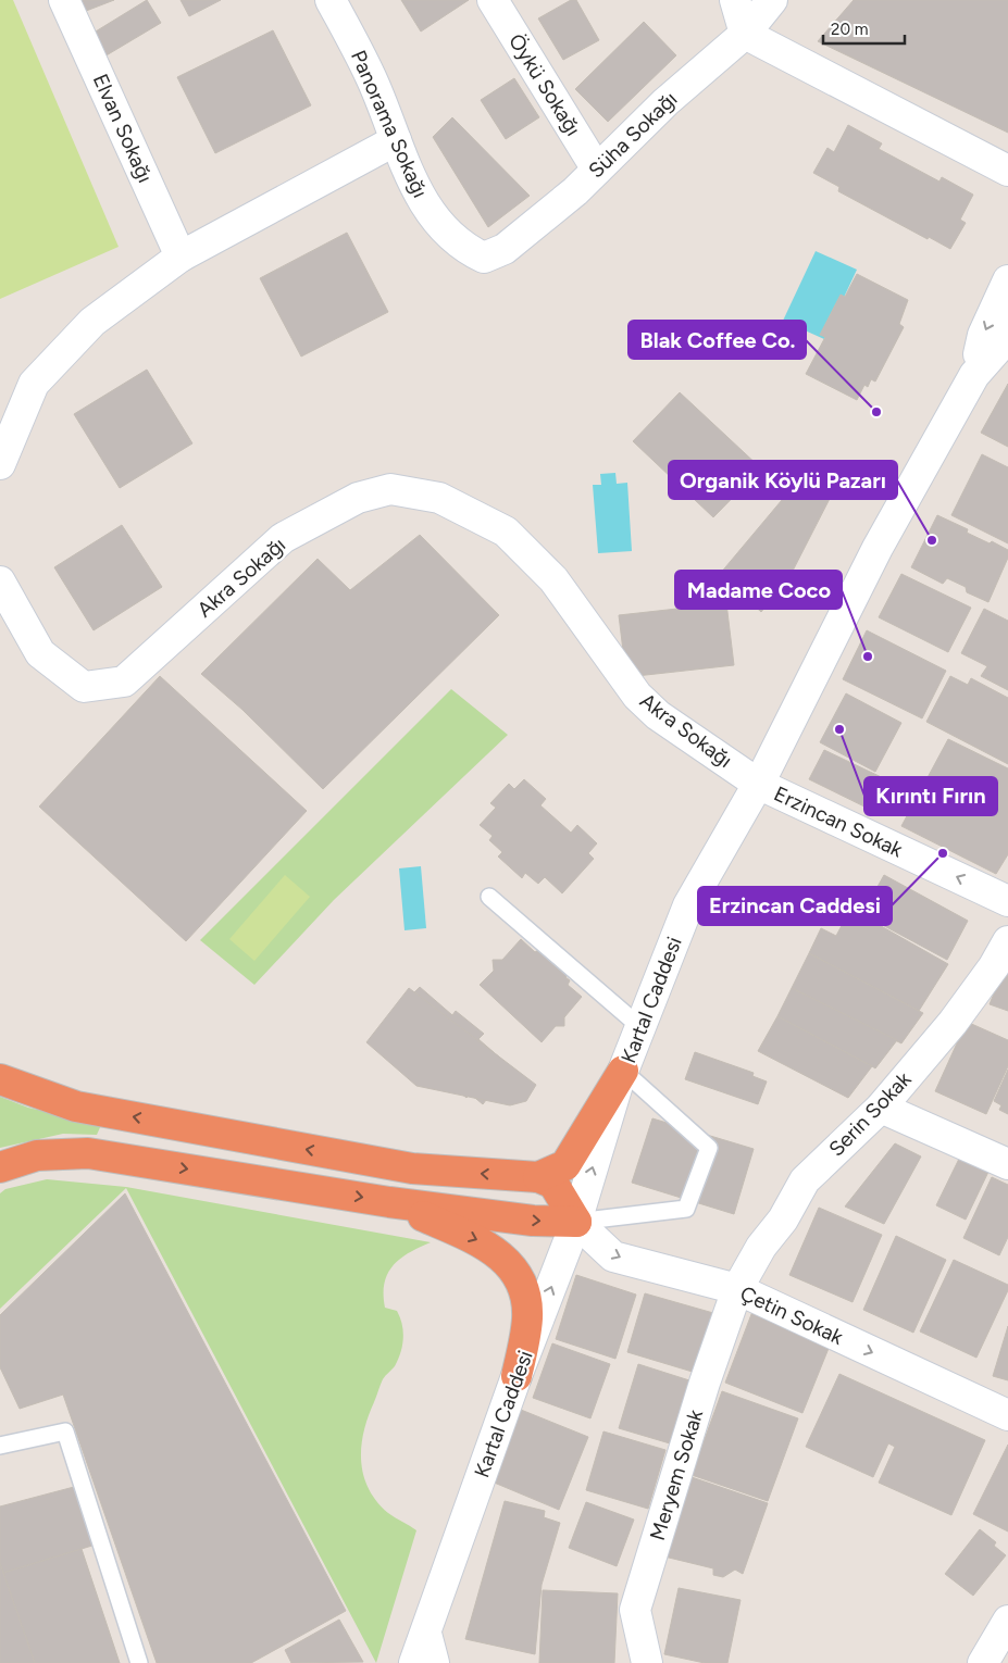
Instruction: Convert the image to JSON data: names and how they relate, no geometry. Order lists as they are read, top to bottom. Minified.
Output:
{"streets":{"street":["Öykü Sokağı","Panorama Sokağı","Elvan Sokağı","Süha Sokağı","Akra Sokağı","Erzincan Sokak","Kartal Caddesi","Serin Sokak","Çetin Sokak","Meryem Sokak"]},"crossings":[["Öykü Sokağı","Süha Sokağı"],["Panorama Sokağı","Süha Sokağı"],["Akra Sokağı","Erzincan Sokak"],["Akra Sokağı","Kartal Caddesi"],["Erzincan Sokak","Kartal Caddesi"],["Kartal Caddesi","Çetin Sokak"],["Serin Sokak","Çetin Sokak"],["Serin Sokak","Meryem Sokak"],["Çetin Sokak","Meryem Sokak"]],"one_way":["Erzincan Sokak","Çetin Sokak"],"places":["Blak Coffee Co.","Organik Köylü Pazarı","Madame Coco","Kırıntı Fırın","Erzincan Caddesi"],"scale_bar":"20 m"}
